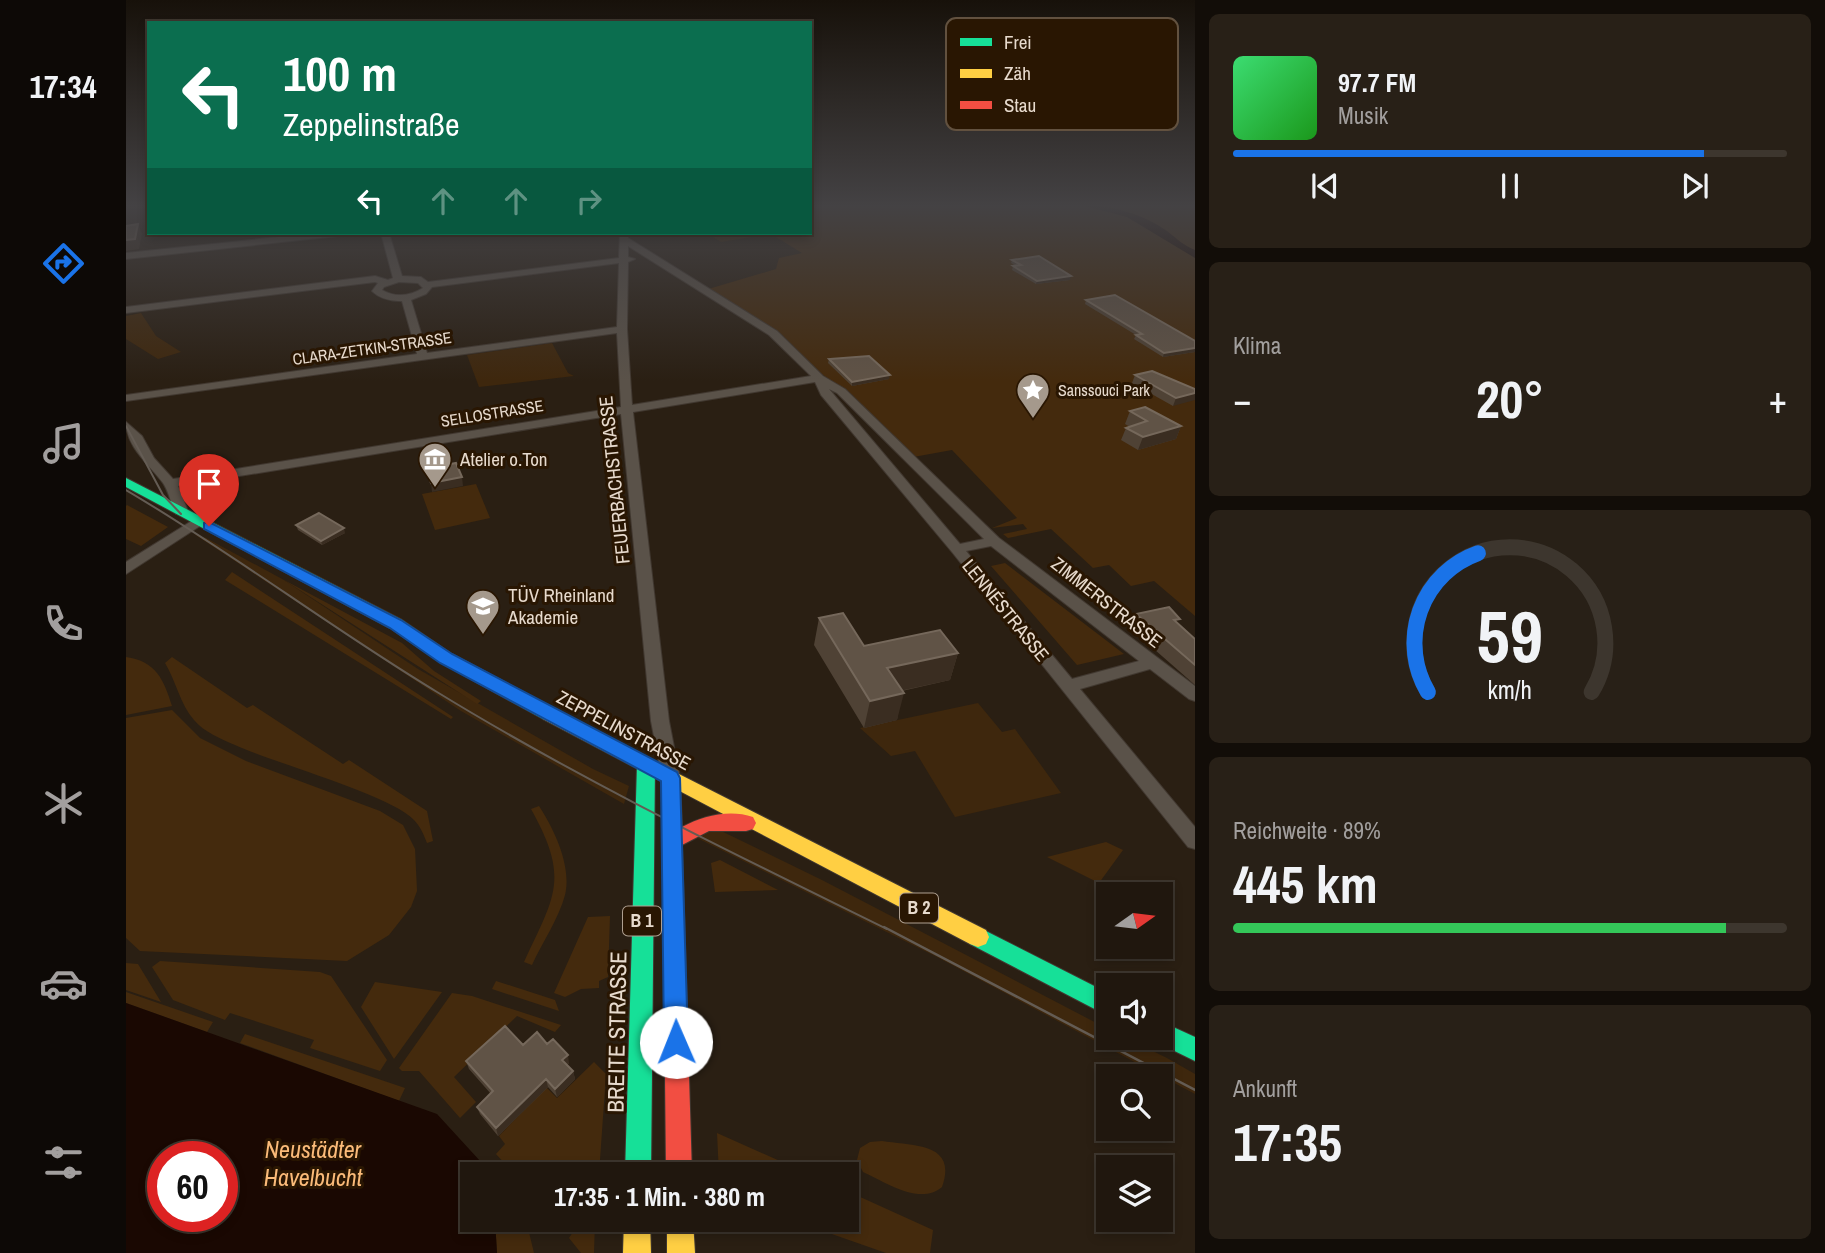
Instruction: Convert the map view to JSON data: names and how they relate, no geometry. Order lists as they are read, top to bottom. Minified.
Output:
{"streets":{"main road":["ZEPPELINSTRASSE","B 2","B 1","BREITE STRASSE"],"street":["CLARA-ZETKIN-STRASSE","SELLOSTRASSE","FEUERBACHSTRASSE","ZIMMERSTRASSE","LENNÉSTRASSE"]},"crossings":[["CLARA-ZETKIN-STRASSE","FEUERBACHSTRASSE"],["SELLOSTRASSE","FEUERBACHSTRASSE"],["SELLOSTRASSE","LENNÉSTRASSE"],["FEUERBACHSTRASSE","ZEPPELINSTRASSE"],["FEUERBACHSTRASSE","B 1"],["ZIMMERSTRASSE","LENNÉSTRASSE"],["ZEPPELINSTRASSE","B 2"],["ZEPPELINSTRASSE","B 1"],["ZEPPELINSTRASSE","BREITE STRASSE"],["B 2","B 1"]],"water":["Neustädter Havelbucht"],"places":{"place":["Sanssouci Park"],"museum":["Atelier o.Ton"],"school or university":["TÜV Rheinland Akademie"]},"legend":["Frei","Zäh","Stau"],"north":"right","page":{"tabs":"17:34","turn":["100 m","Zeppelinstraße"],"song":["97.7 FM","Musik"],"tile":["Klima",["Reichweite · 89%","445 km"],["Ankunft","17:35"]],"heat":["−","20°","+"],"limit":"60","trip":"17:35 · 1 Min. · 380 m","gauge":["59","km/h"]}}
